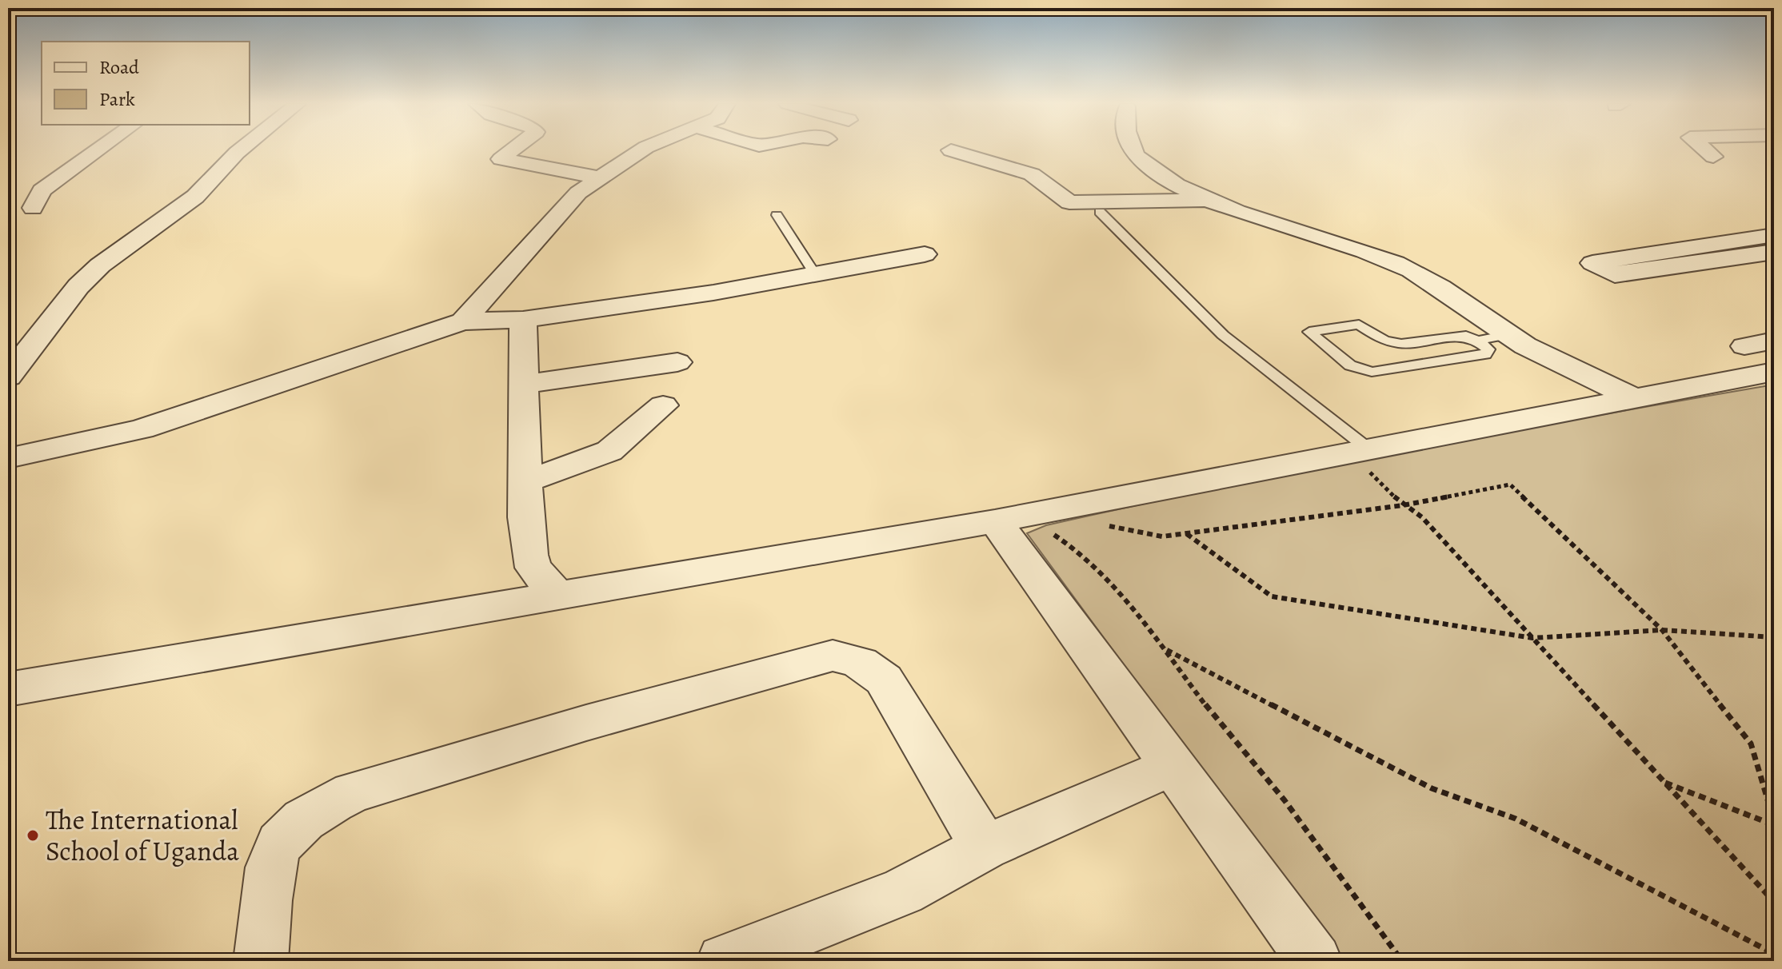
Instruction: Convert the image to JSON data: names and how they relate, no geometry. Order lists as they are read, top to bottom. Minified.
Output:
{"places":["The International School of Uganda"],"legend":["Road","Park"]}
